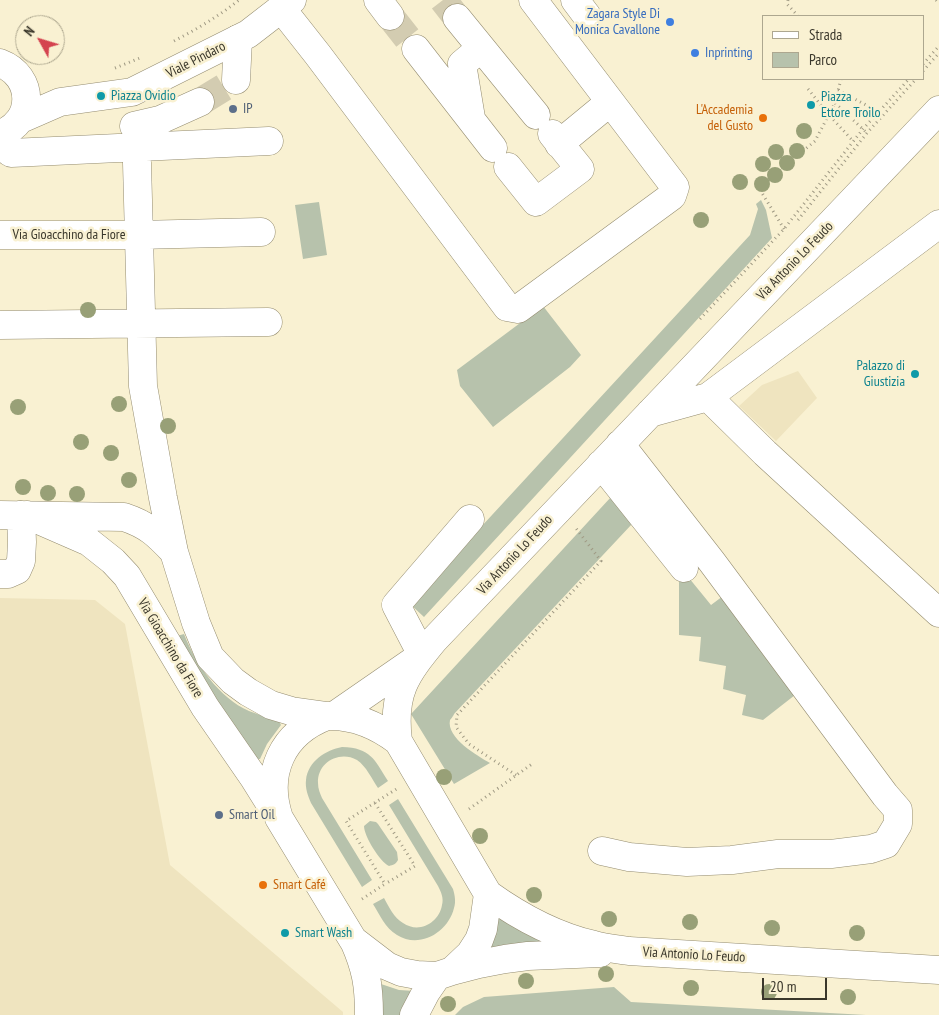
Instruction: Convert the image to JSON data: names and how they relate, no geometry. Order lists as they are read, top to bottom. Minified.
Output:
{"streets":{"street":["Viale Pindaro","Via Gioacchino da Fiore","Via Antonio Lo Feudo"]},"crossings":[["Viale Pindaro","Via Gioacchino da Fiore"],["Via Gioacchino da Fiore","Via Antonio Lo Feudo"]],"places":["Zagara Style Di Monica Cavallone","Inprinting","Piazza Ovidio","Piazza Ettore Troilo","IP","L'Accademia del Gusto","Palazzo di Giustizia","Smart Oil","Smart Café","Smart Wash"],"legend":["Strada","Parco"],"scale_bar":"20 m","north":"top left"}
